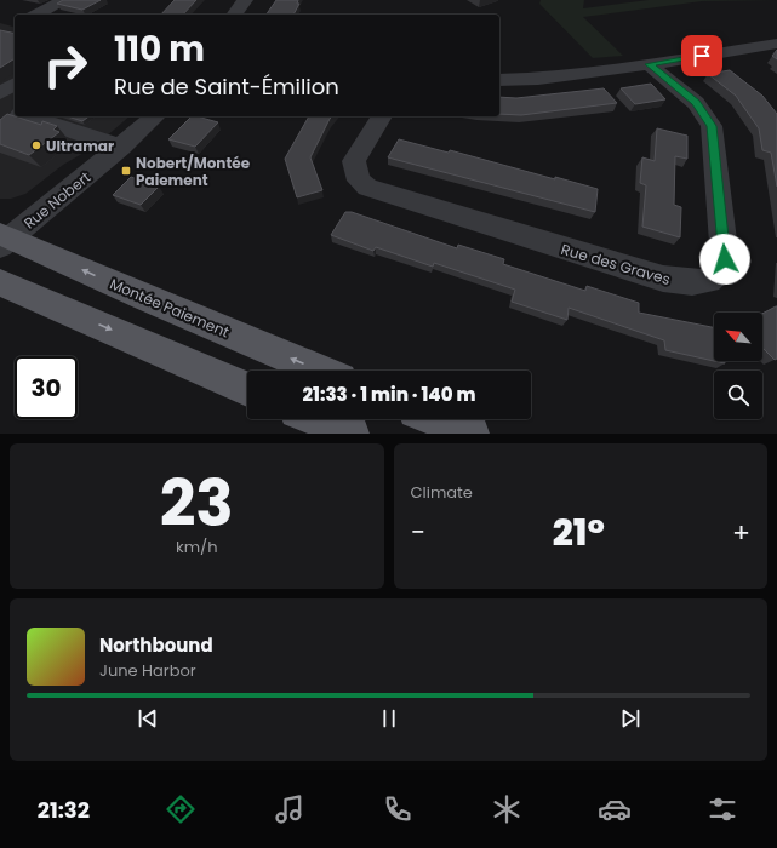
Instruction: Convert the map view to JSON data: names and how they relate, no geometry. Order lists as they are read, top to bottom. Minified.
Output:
{"streets":{"main road":["Montée Paiement"],"street":["Rue Nobert","Rue des Graves"]},"crossings":[["Rue Nobert","Montée Paiement"]],"places":{"other":["Ultramar"],"transit":["Nobert/Montée Paiement"]},"north":"top left","page":{"turn":["110 m","Rue de Saint-Émilion"],"limit":"30","trip":"21:33 · 1 min · 140 m","tile":[["23","km/h"],"Climate"],"heat":["−","21°","+"],"song":["Northbound","June Harbor"],"tabs":"21:32"}}
